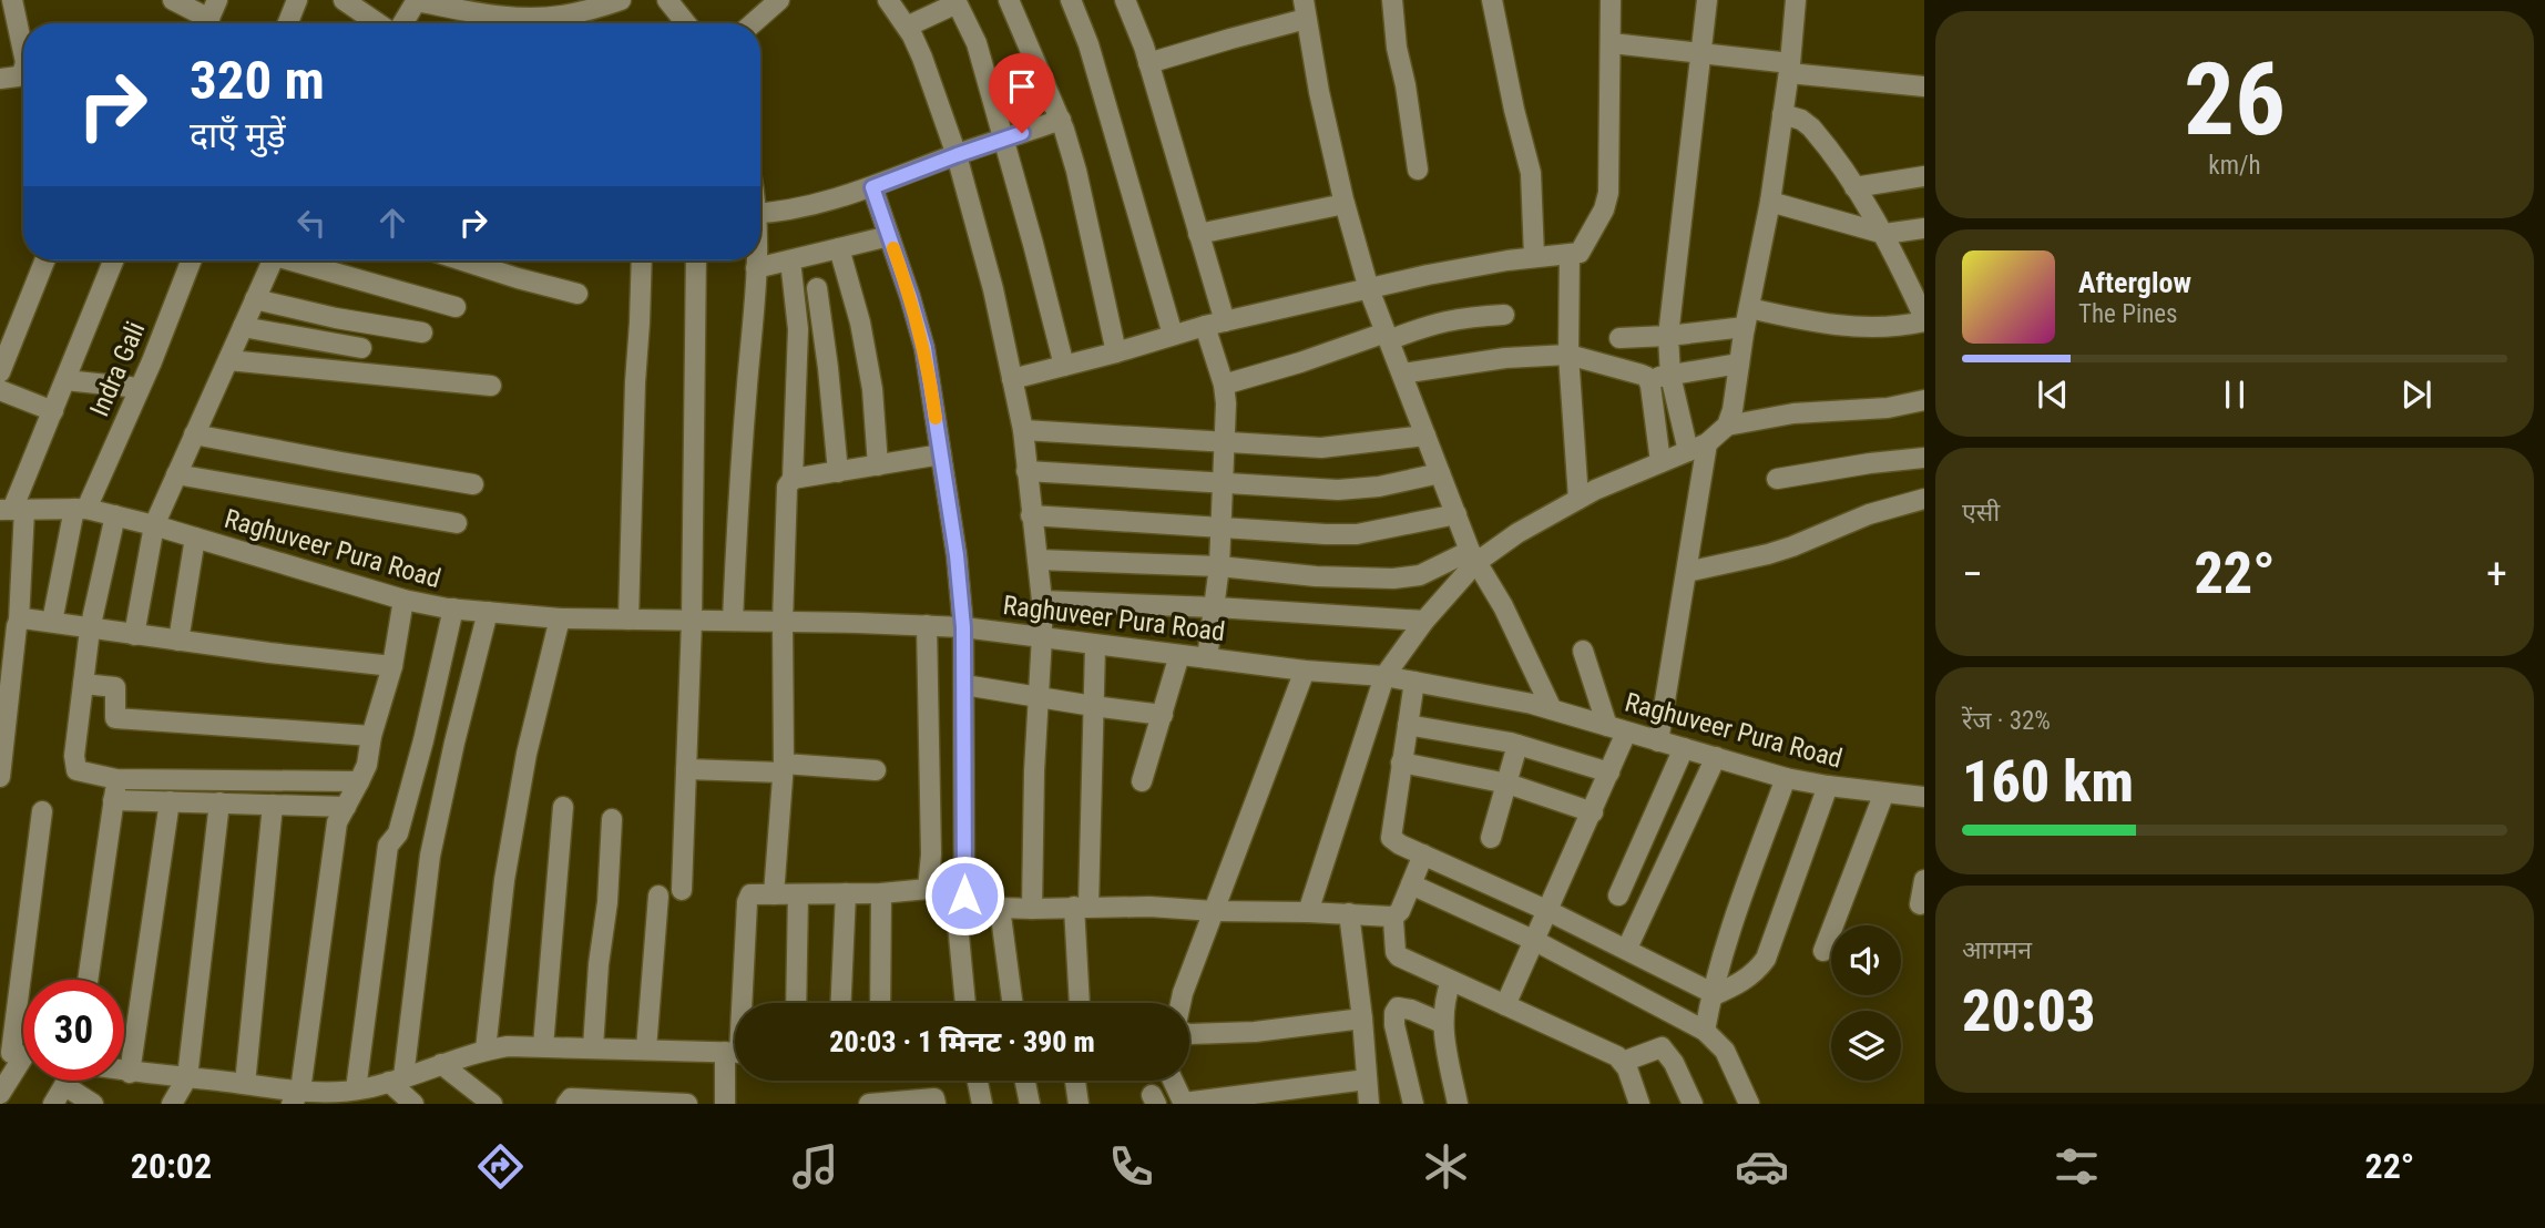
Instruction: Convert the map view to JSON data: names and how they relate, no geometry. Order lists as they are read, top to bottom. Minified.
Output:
{"streets":{"street":["Indra Gali","Raghuveer Pura Road"]},"page":{"tile":[["26","km/h"],"एसी",["रेंज · 32%","160 km"],["आगमन","20:03"]],"turn":["320 m","दाएँ मुड़ें"],"song":["Afterglow","The Pines"],"heat":["−","22°","+"],"limit":"30","trip":"20:03 · 1 मिनट · 390 m","tabs":["20:02","22°"]}}
